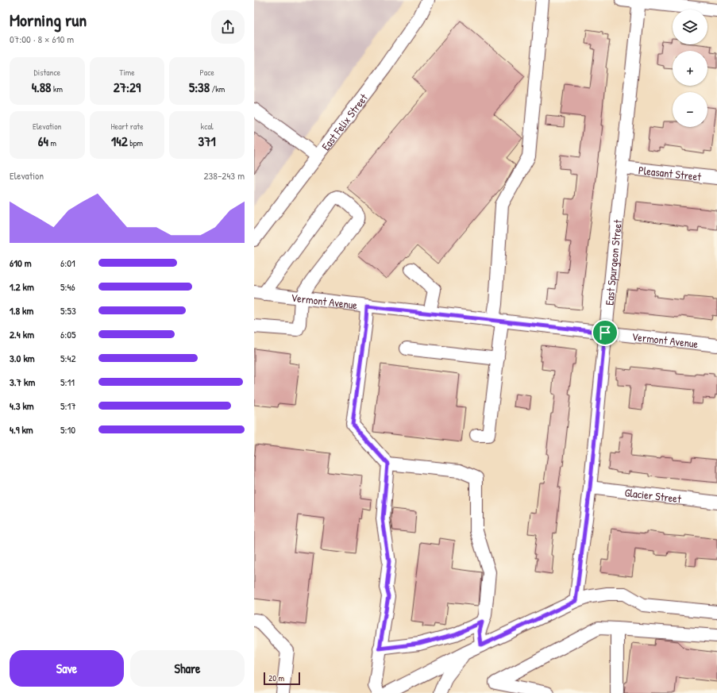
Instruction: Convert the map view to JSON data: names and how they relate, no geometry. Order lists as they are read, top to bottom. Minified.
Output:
{"streets":{"street":["East Felix Street","Pleasant Street","East Spurgeon Street","Vermont Avenue","Glacier Street"]},"crossings":[["Pleasant Street","East Spurgeon Street"],["East Spurgeon Street","Vermont Avenue"],["East Spurgeon Street","Glacier Street"]],"scale_bar":"20 m","page":{"heading":["Morning run","07:00 · 8 × 610 m"],"map_buttons":["+","−"],"stats":[["Distance","4.88 km"],["Time","27:29"],["Pace","5:38 /km"],["Elevation","64 m"],["Heart rate","142 bpm"],["kcal","371"]],"chart":["Elevation","238–243 m"],"list":[{"name":"610 m","note":"6:01"},{"name":"1.2 km","note":"5:46"},{"name":"1.8 km","note":"5:53"},{"name":"2.4 km","note":"6:05"},{"name":"3.0 km","note":"5:42"},{"name":"3.7 km","note":"5:11"},{"name":"4.3 km","note":"5:17"},{"name":"4.9 km","note":"5:10"}],"buttons":["Save","Share"],"scale":"20 m"}}
